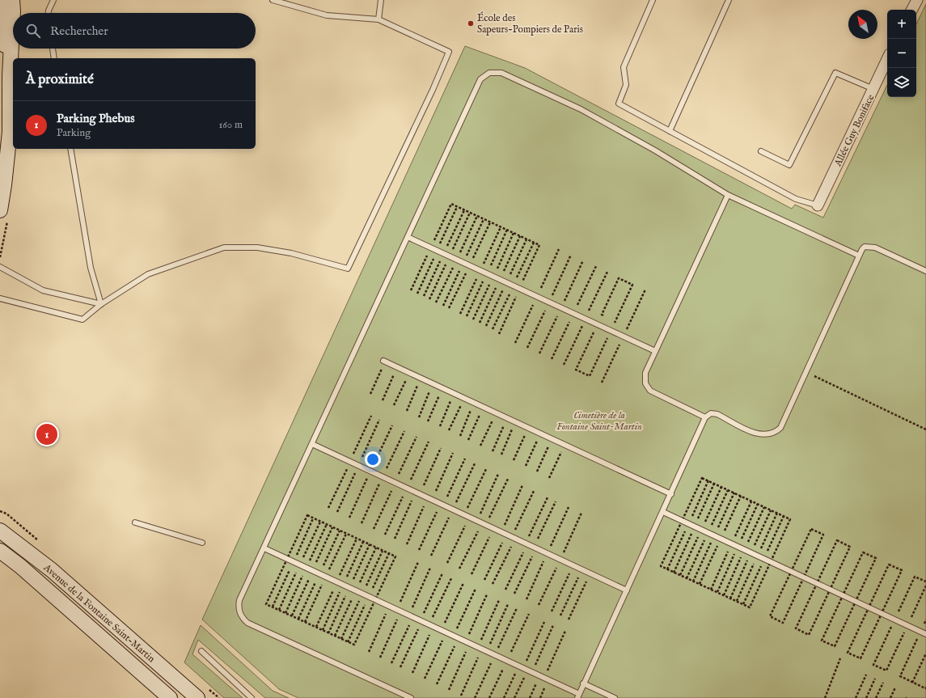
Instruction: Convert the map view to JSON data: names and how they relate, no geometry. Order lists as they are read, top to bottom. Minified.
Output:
{"streets":{"main road":["Avenue de la Fontaine Saint-Martin"],"street":["Allée Guy Boniface"]},"parks":["Cimetière de la Fontaine Saint-Martin"],"places":["École des Sapeurs-Pompiers de Paris"],"north":"top left","page":{"map_buttons":["+","−"],"search":"Rechercher","heading":"À proximité","list":[{"mark":"1","name":"Parking Phebus","note":"Parking","value":"160 m"}],"pins":"1"}}
